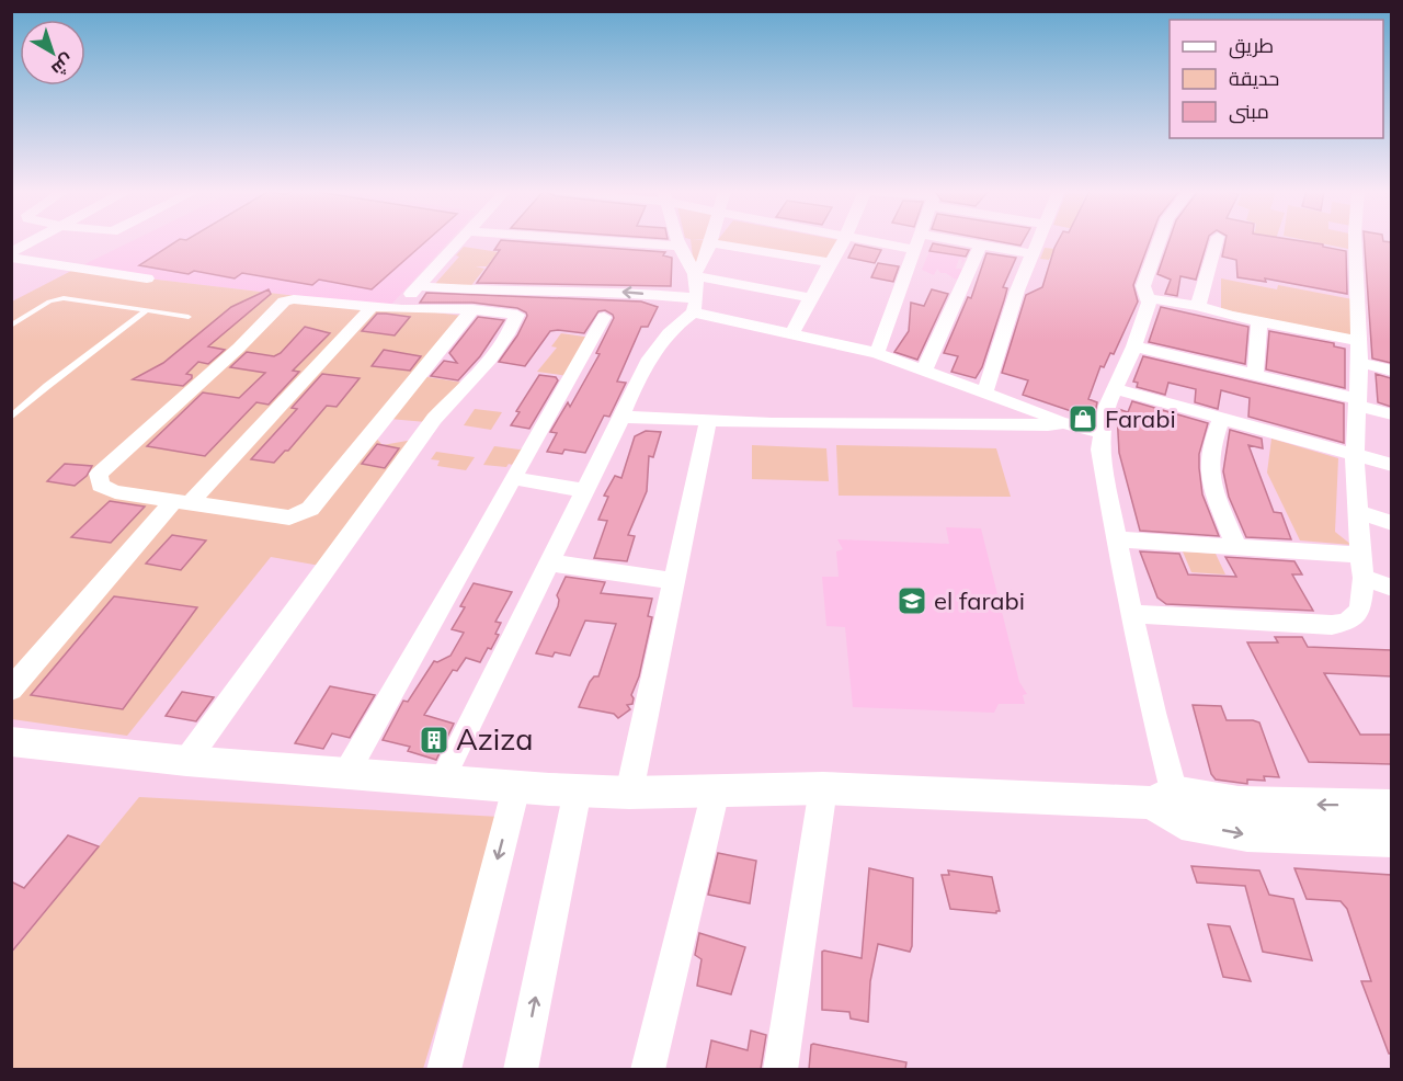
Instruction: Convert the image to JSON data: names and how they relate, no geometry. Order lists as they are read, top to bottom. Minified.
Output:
{"places":{"shop":["Farabi"],"school or university":["el farabi"],"building":["Aziza"]},"legend":["طريق","حديقة","مبنى"],"north":"bottom right"}
